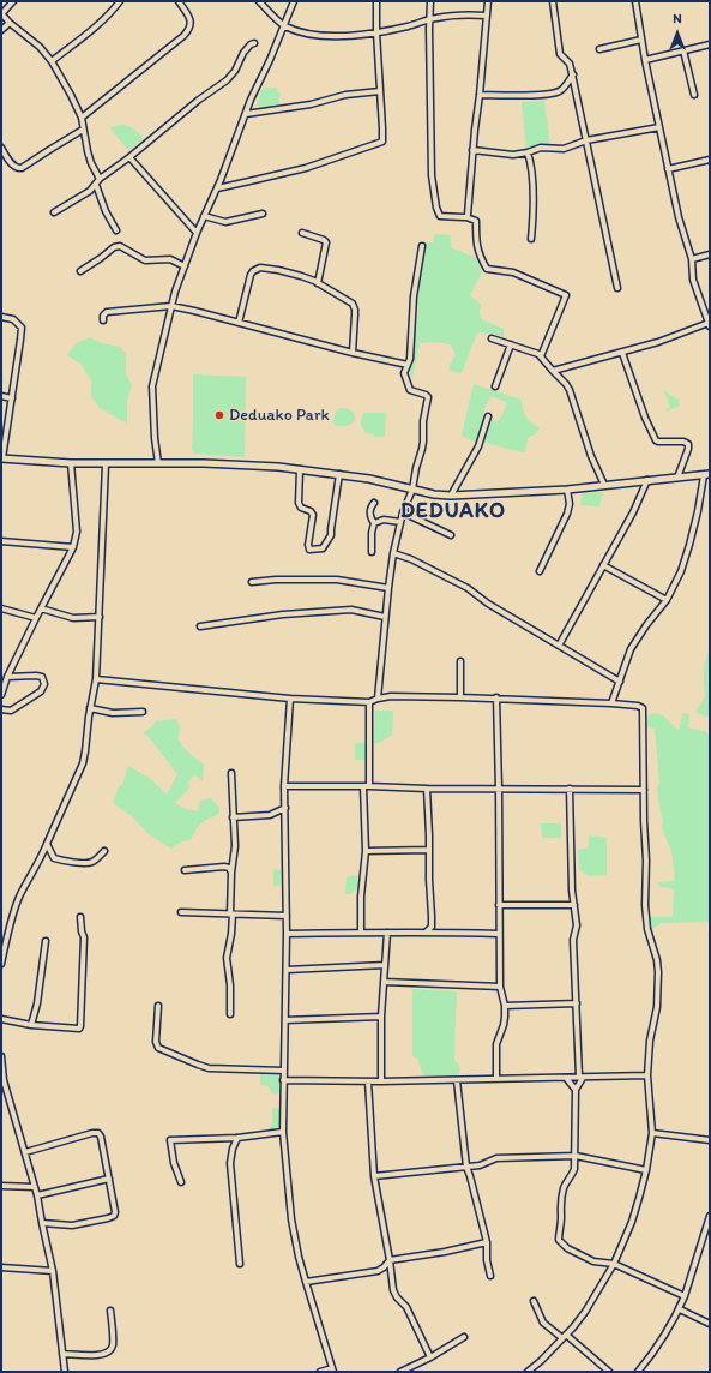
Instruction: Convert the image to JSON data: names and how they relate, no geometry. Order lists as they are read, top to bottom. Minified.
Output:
{"districts":["DEDUAKO"],"places":["Deduako Park"],"north":"top"}
